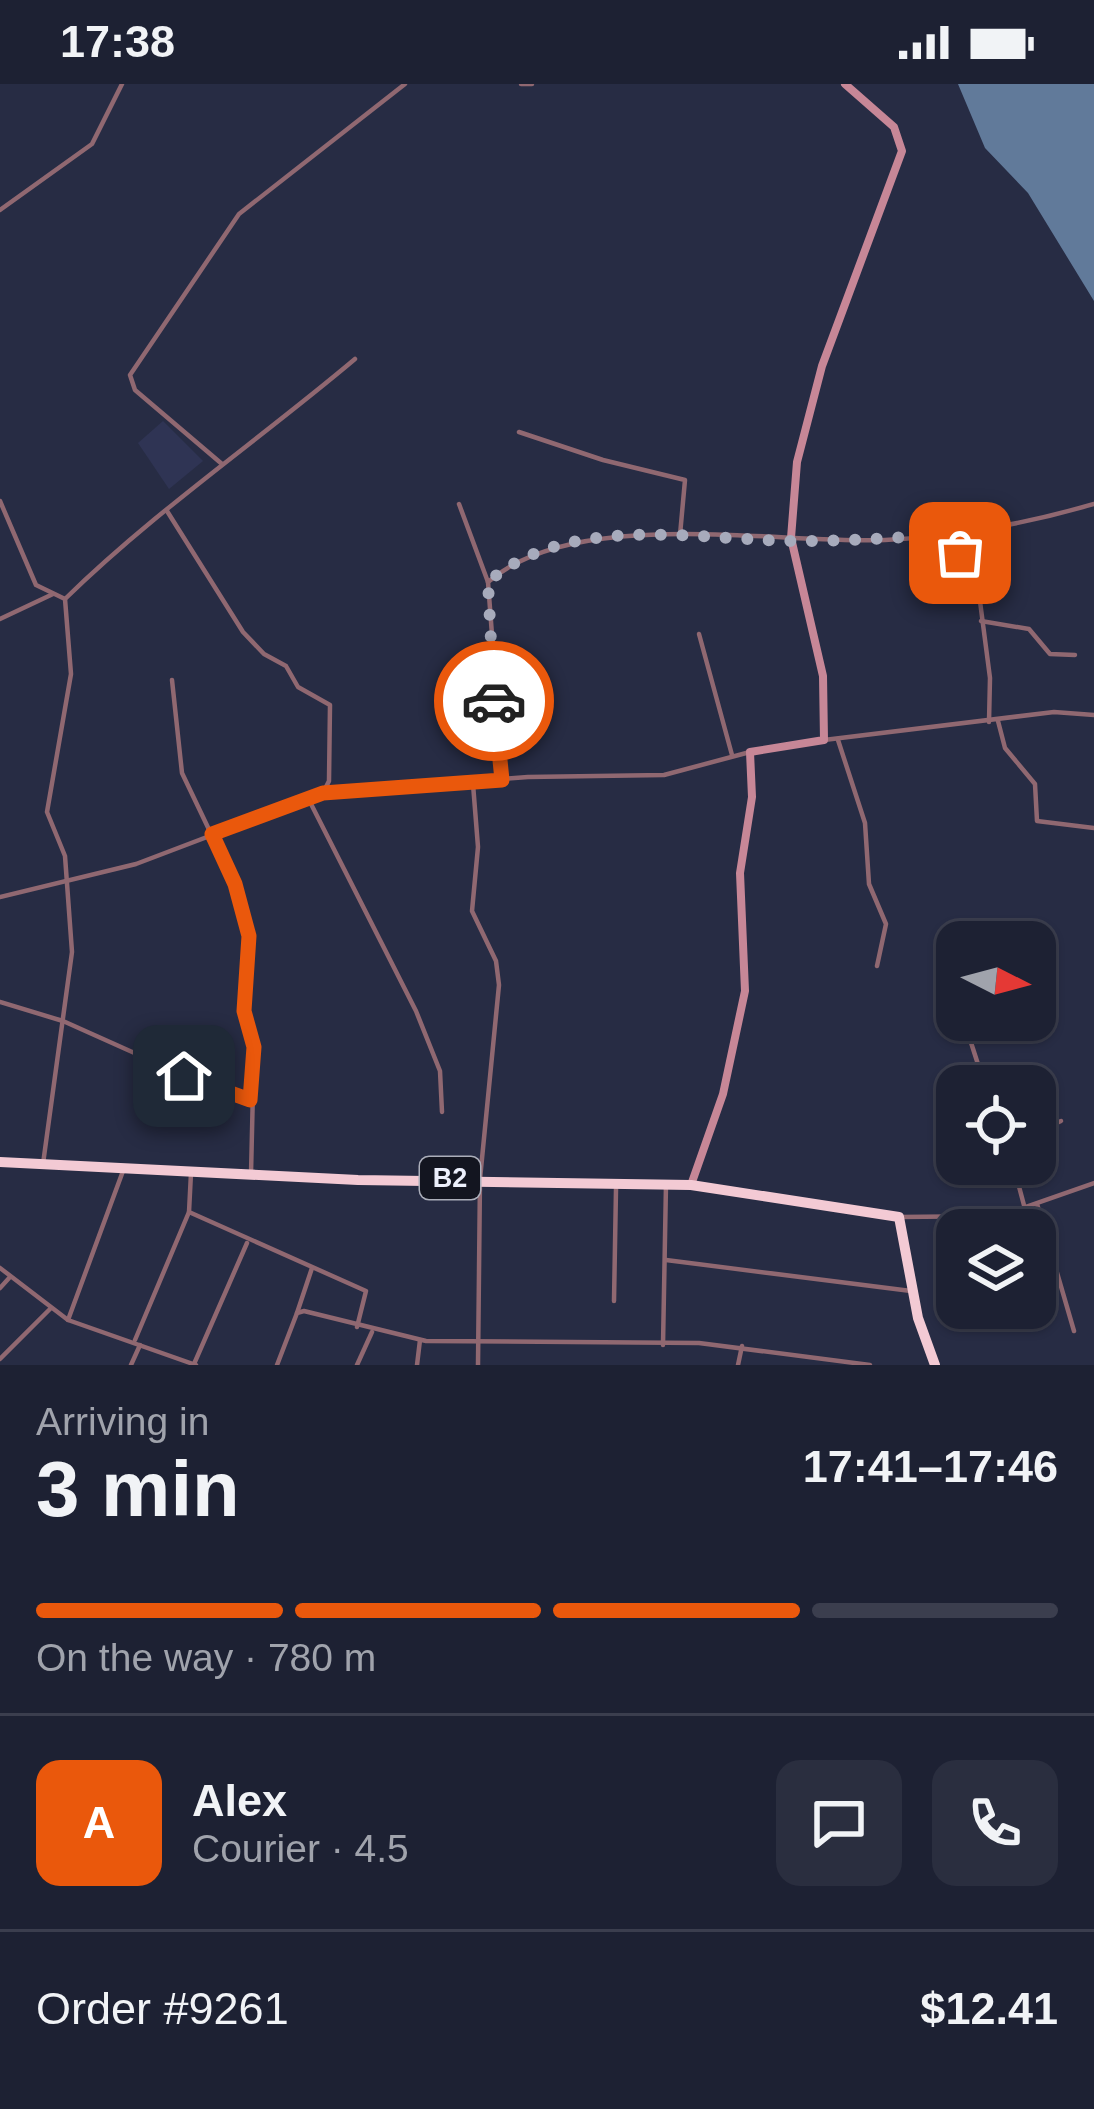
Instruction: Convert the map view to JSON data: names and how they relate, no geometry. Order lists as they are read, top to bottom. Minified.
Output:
{"streets":{"highway":["B2"]},"north":"right","page":{"status":"17:38","heading":["3 min","Arriving in","17:41–17:46"],"panel":["Alex","Courier · 4.5","Order #9261","$12.41"],"bar":"On the way · 780 m","round":"A"}}
